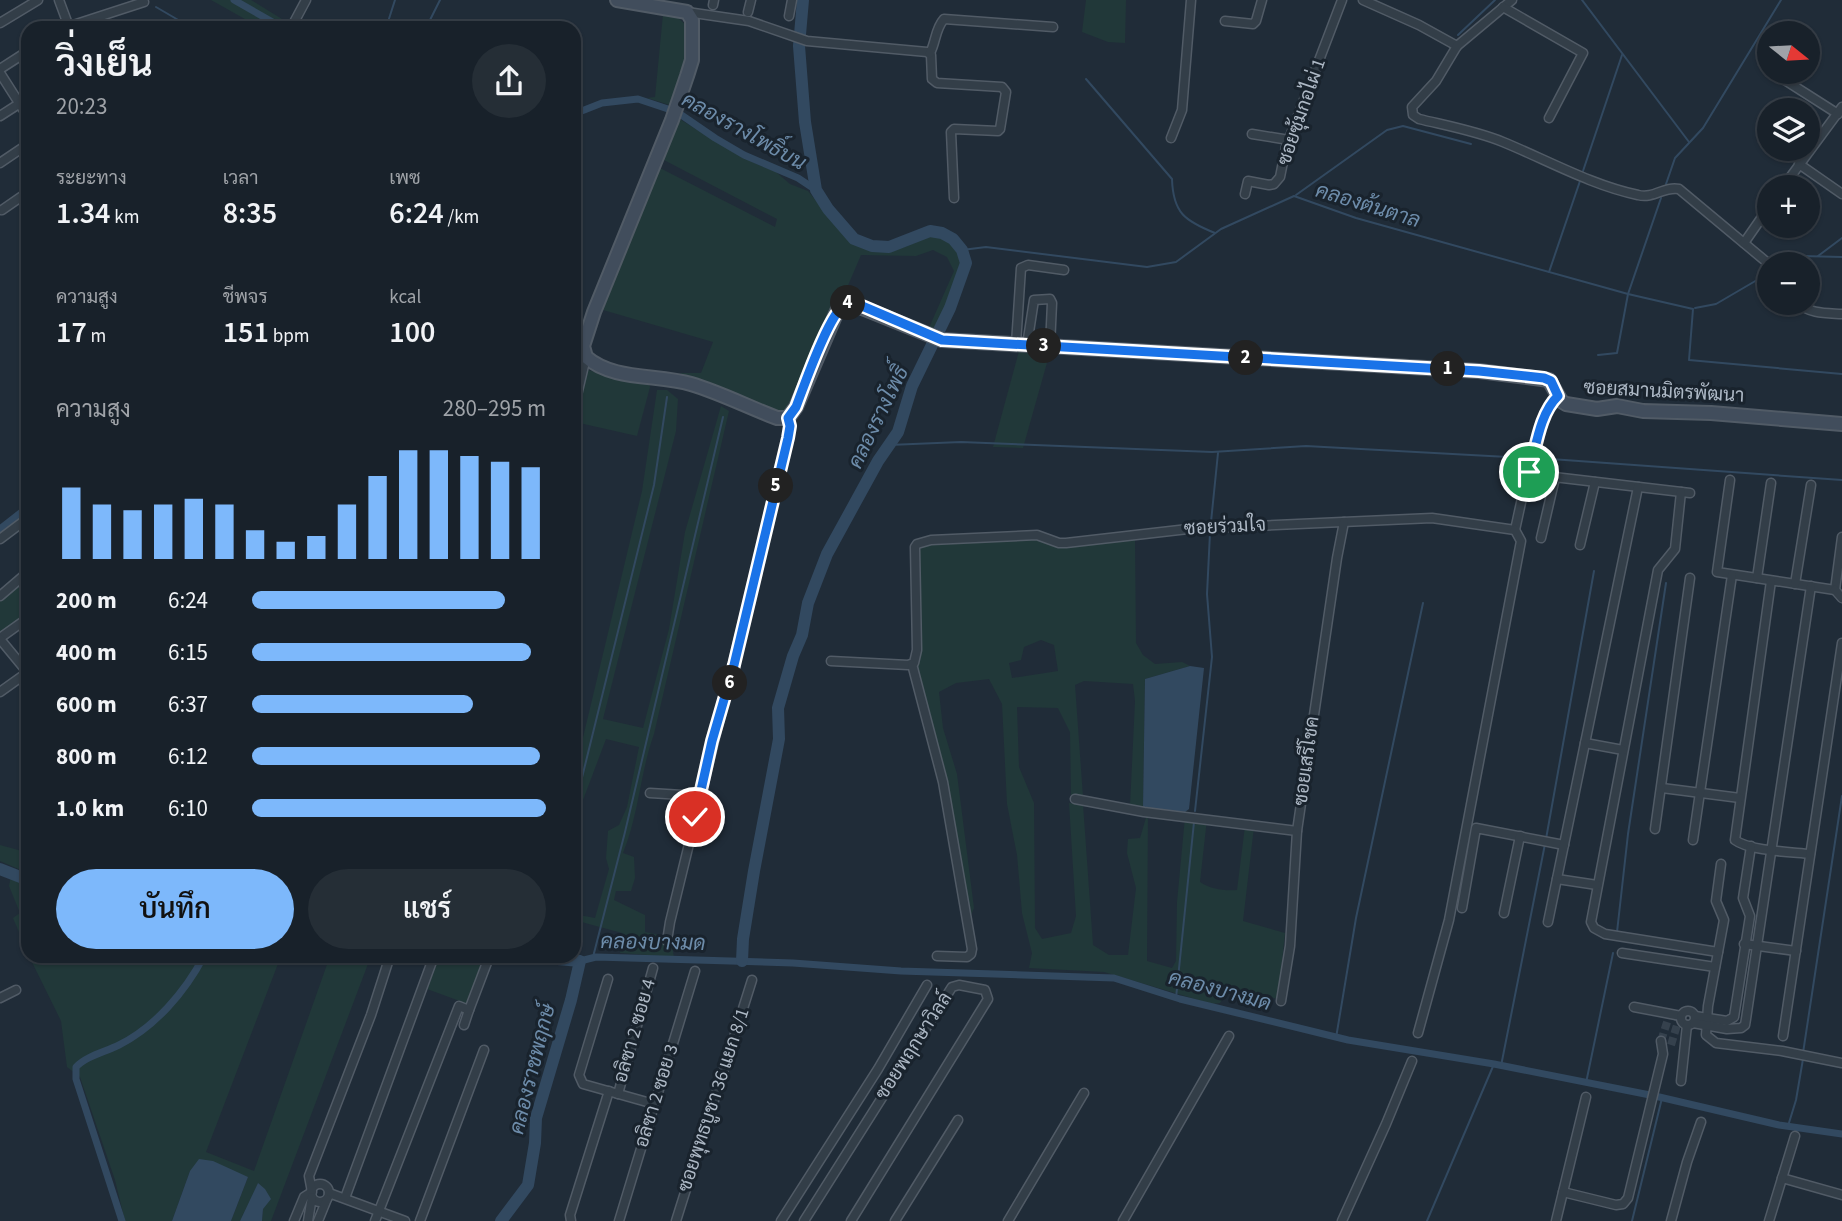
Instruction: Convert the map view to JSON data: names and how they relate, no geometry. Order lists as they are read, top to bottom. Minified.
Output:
{"streets":{"street":["ซอยซุ้มกอไผ่ 1","ซอยสมานมิตรพัฒนา","ซอยร่วมใจ","ซอยเสรีโชค","อลิซา 2 ซอย 4","ซอยพฤกษาวิลล์","อลิซา 2 ซอย 3","ซอยพุทธบูชา 36 แยก 8/1"]},"crossings":[["ซอยร่วมใจ","ซอยเสรีโชค"]],"water":["คลองรางโพธิ์บน","คลองต้นตาล","คลองรางโพธิ์","คลองบางมด","คลองราชพฤกษ์"],"north":"right","page":{"map_buttons":["+","−"],"heading":["วิ่งเย็น","20:23"],"stats":[["ระยะทาง","1.34 km"],["เวลา","8:35"],["เพซ","6:24 /km"],["ความสูง","17 m"],["ชีพจร","151 bpm"],["kcal","100"]],"pins":["4","3","2","1","5","6"],"chart":["ความสูง","280–295 m"],"list":[{"name":"200 m","note":"6:24"},{"name":"400 m","note":"6:15"},{"name":"600 m","note":"6:37"},{"name":"800 m","note":"6:12"},{"name":"1.0 km","note":"6:10"}],"buttons":["บันทึก","แชร์"]}}
